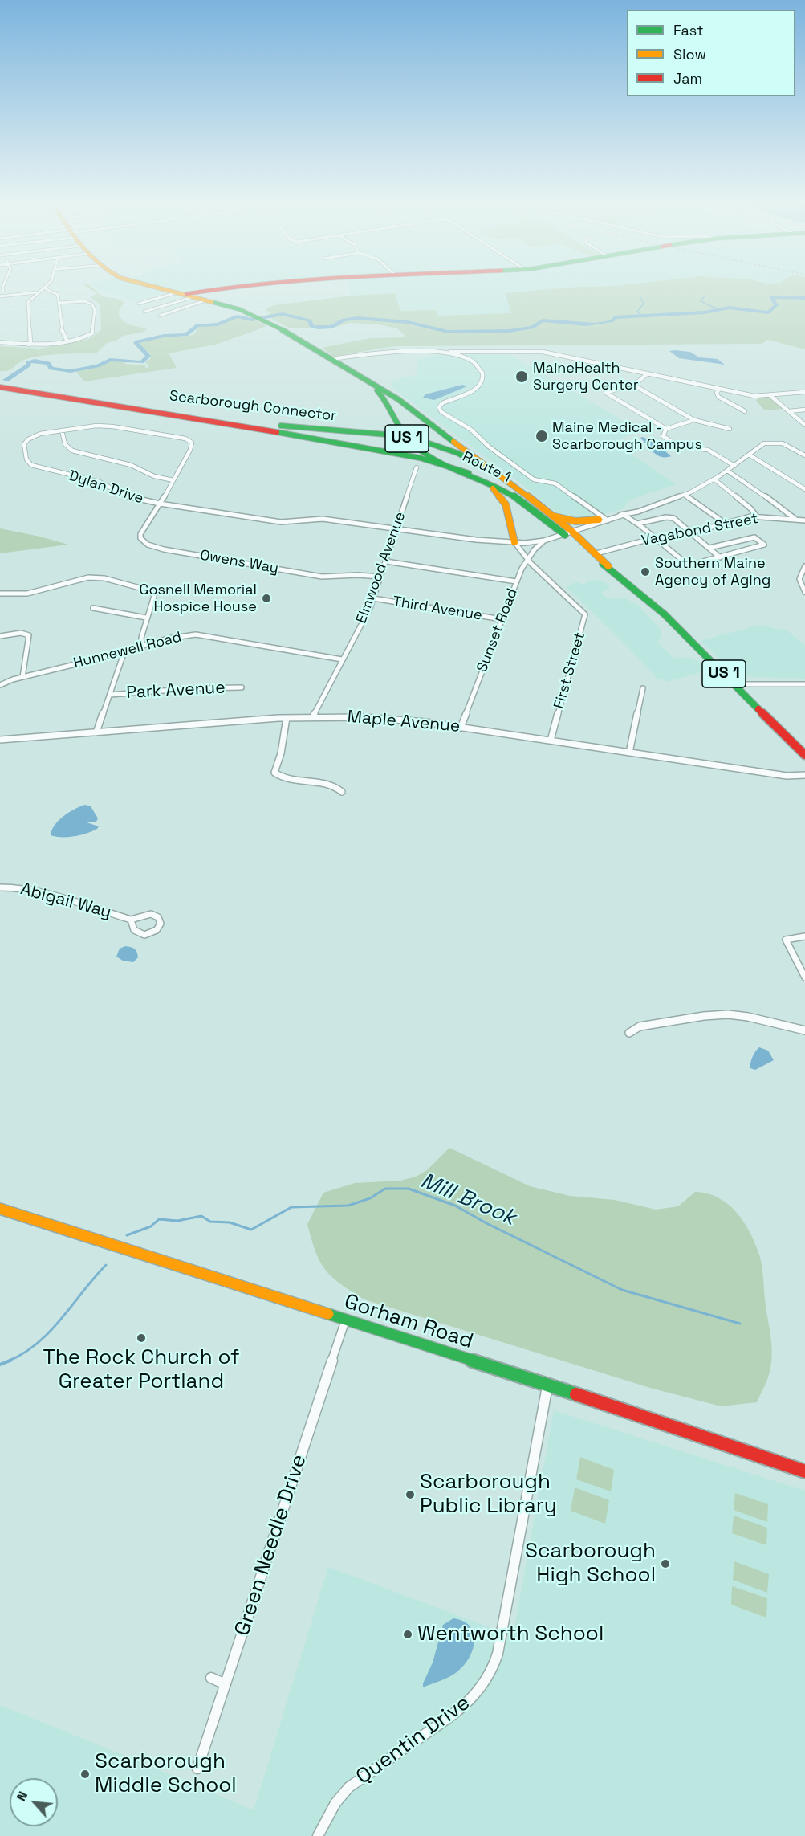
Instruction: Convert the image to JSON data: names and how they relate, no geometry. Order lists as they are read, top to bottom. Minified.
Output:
{"streets":{"main road":["Scarborough Connector","US 1","Route 1","Gorham Road"],"street":["Dylan Drive","Vagabond Street","Owens Way","Elmwood Avenue","Third Avenue","Sunset Road","Hunnewell Road","First Street","Park Avenue","Maple Avenue","Abigail Way","Green Needle Drive","Quentin Drive"]},"crossings":[["Scarborough Connector","Route 1"],["US 1","Route 1"],["Route 1","Vagabond Street"],["Dylan Drive","Owens Way"],["Owens Way","Elmwood Avenue"],["Elmwood Avenue","Third Avenue"],["Elmwood Avenue","Hunnewell Road"],["Elmwood Avenue","Maple Avenue"],["Third Avenue","Sunset Road"],["Sunset Road","First Street"],["Sunset Road","Maple Avenue"],["First Street","Maple Avenue"],["Gorham Road","Green Needle Drive"],["Gorham Road","Quentin Drive"]],"water":["Mill Brook"],"places":["MaineHealth Surgery Center","Maine Medical - Scarborough Campus","Southern Maine Agency of Aging","Gosnell Memorial Hospice House","The Rock Church of Greater Portland","Scarborough Public Library","Scarborough High School","Wentworth School","Scarborough Middle School"],"legend":["Fast","Slow","Jam"],"north":"top left"}
